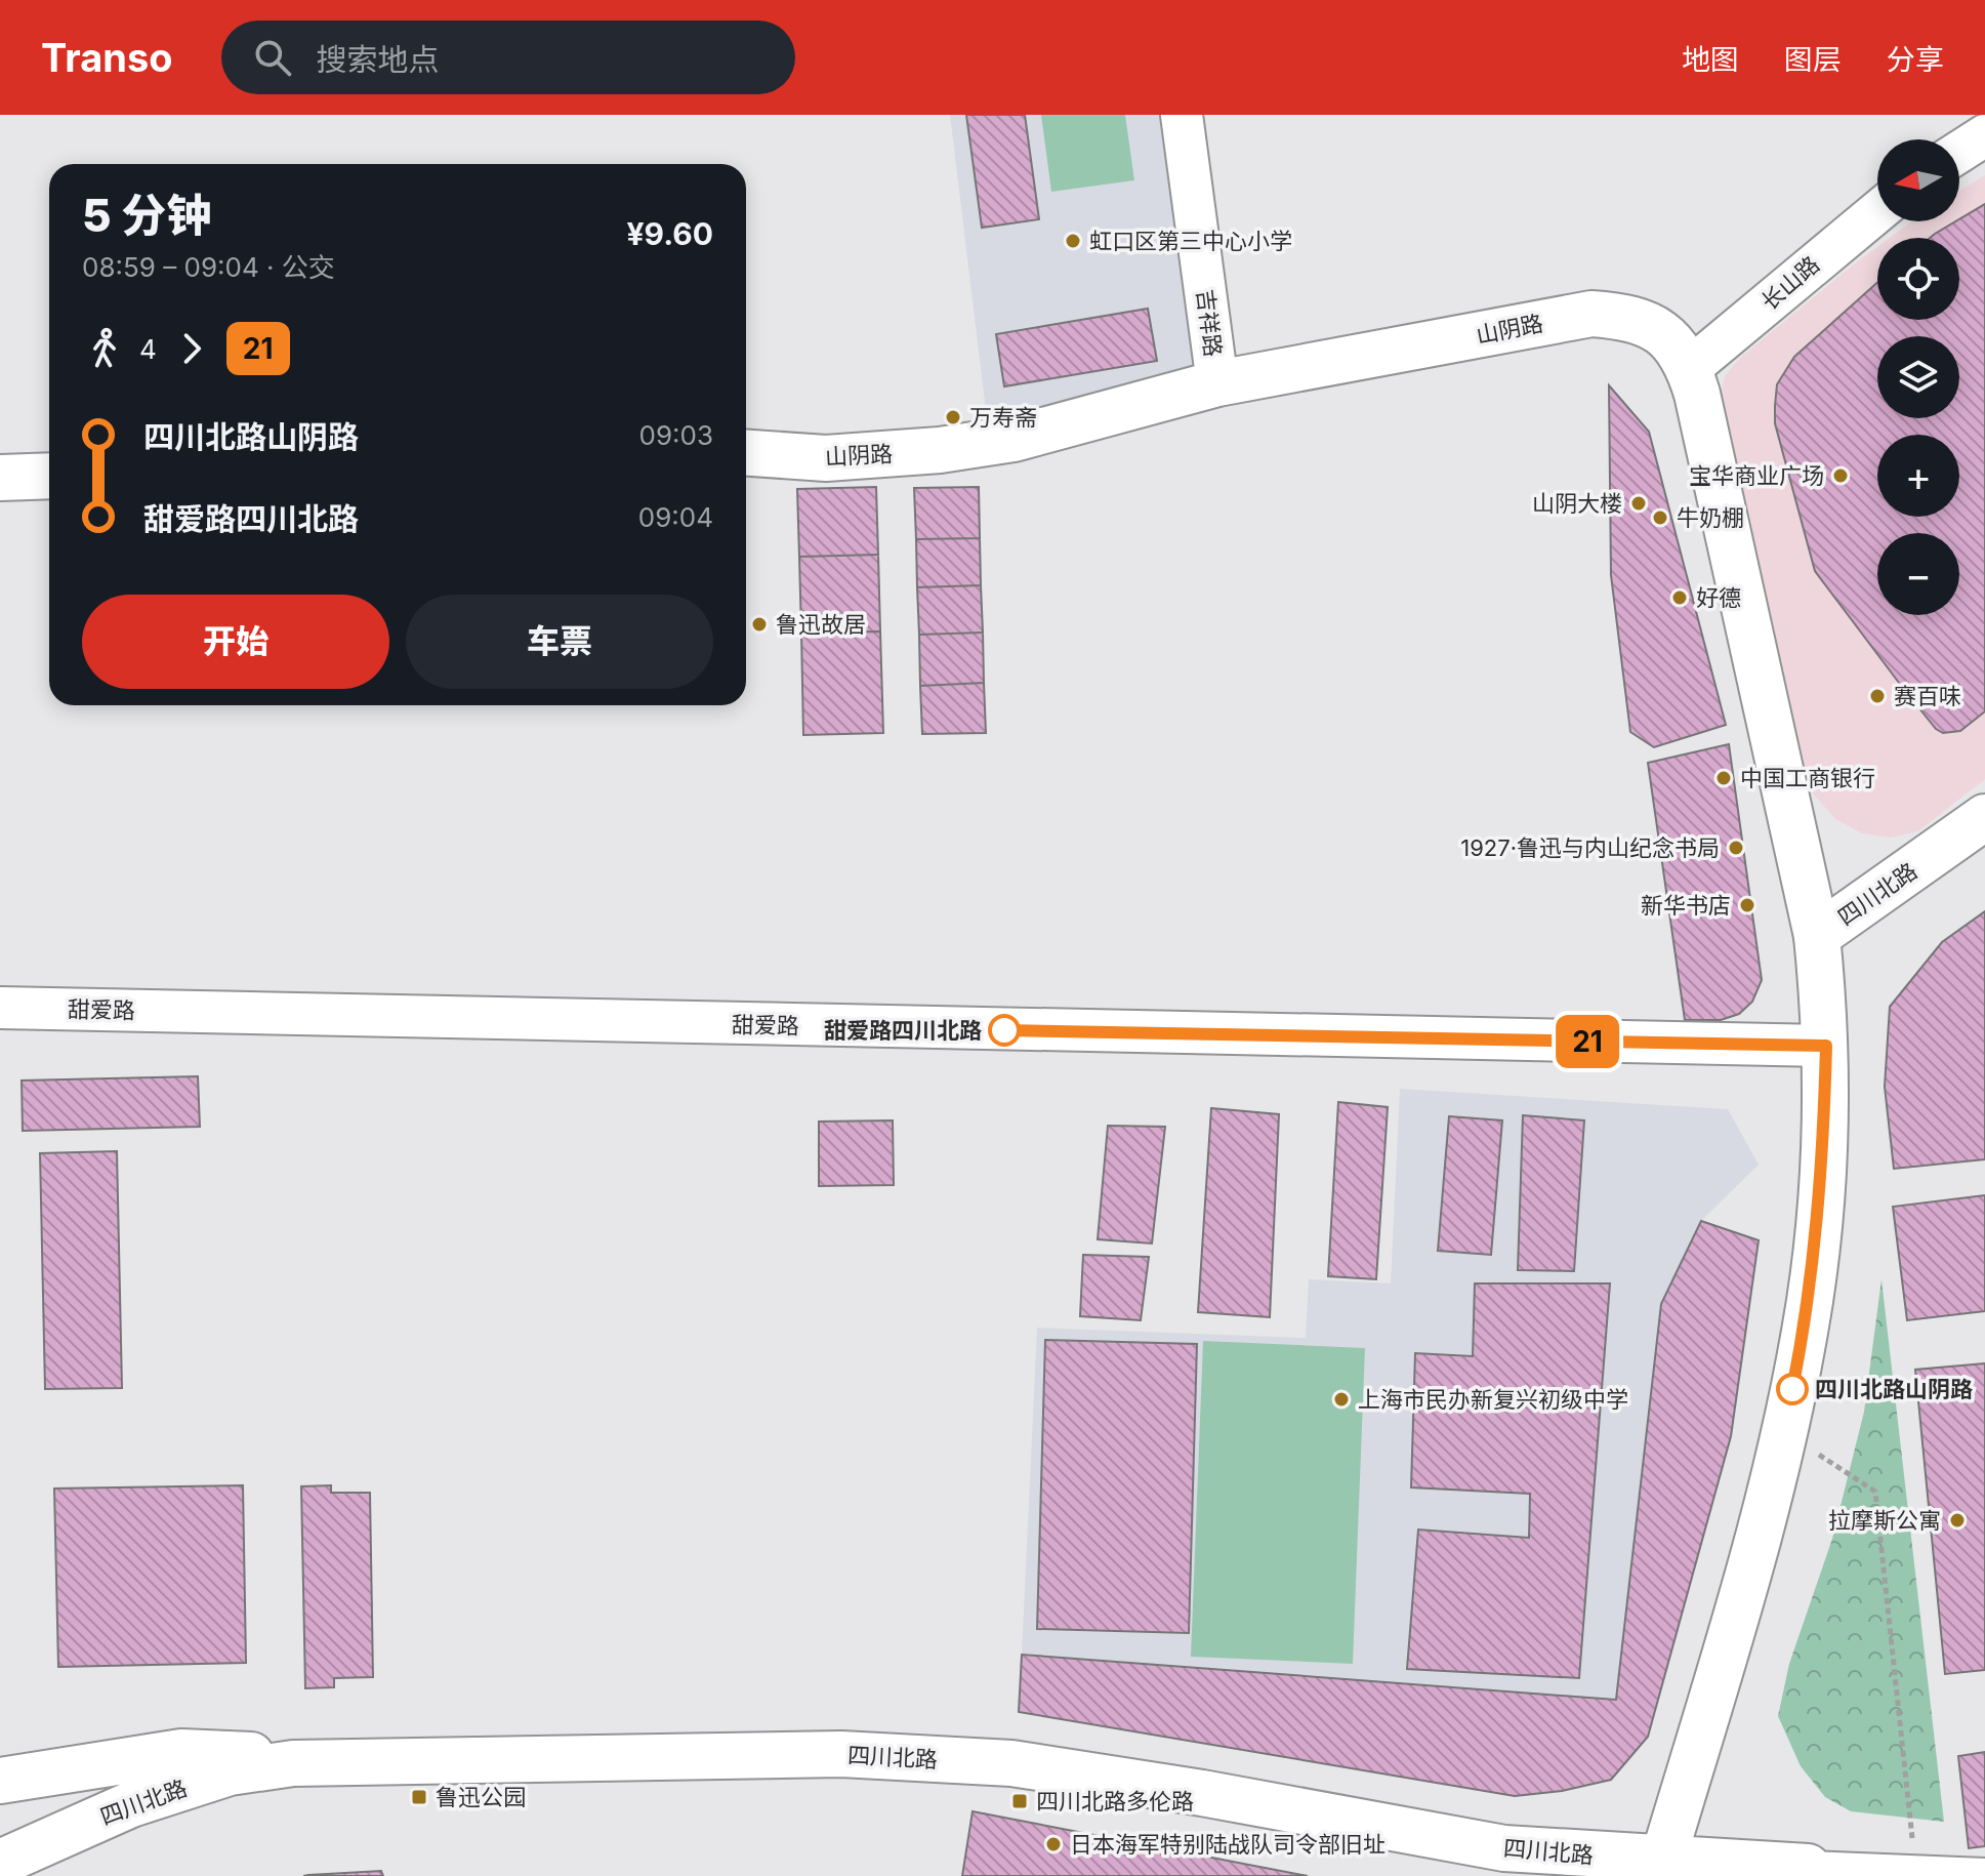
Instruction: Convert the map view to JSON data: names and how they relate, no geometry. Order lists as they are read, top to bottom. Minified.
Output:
{"streets":{"main road":["山阴路","四川北路"],"street":["长山路","吉祥路","甜爱路"]},"crossings":[["长山路","山阴路"],["吉祥路","山阴路"],["山阴路","四川北路"],["四川北路","甜爱路"]],"places":{"other":["虹口区第三中心小学","万寿斋","宝华商业广场","山阴大楼","牛奶棚","好德","鲁迅故居","赛百味","中国工商银行","1927·鲁迅与内山纪念书局","新华书店","甜爱路四川北路","四川北路山阴路","上海市民办新复兴初级中学","拉摩斯公寓","日本海军特别陆战队司令部旧址"],"transit":["鲁迅公园","四川北路多伦路"]},"lines":["bus line 21"],"north":"left","page":{"header":"Transo","search":"搜索地点","nav":["地图","图层","分享"],"on_map":"21","map_buttons":["+","−"],"heading":["5 分钟","08:59 – 09:04 · 公交","¥9.60"],"legs":["4","21"],"list":[{"name":"四川北路山阴路","value":"09:03"},{"name":"甜爱路四川北路","value":"09:04"}],"buttons":["开始","车票"]}}
